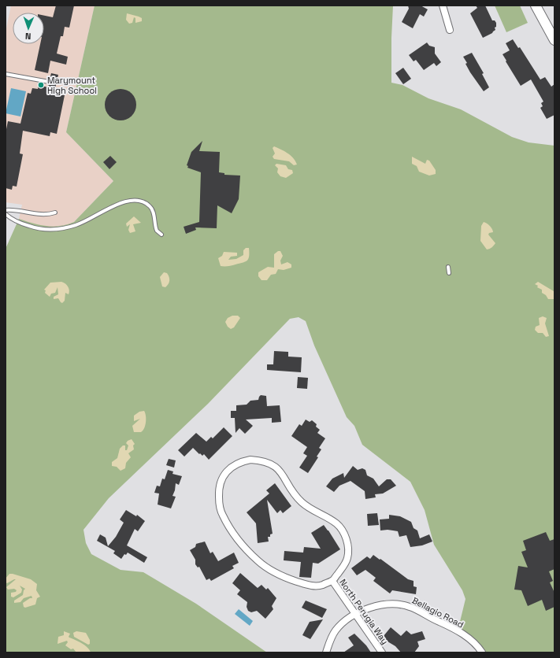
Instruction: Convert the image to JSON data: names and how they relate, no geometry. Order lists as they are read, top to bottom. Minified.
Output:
{"streets":{"street":["North Perugia Way","Bellagio Road"]},"crossings":[["North Perugia Way","Bellagio Road"]],"places":["Marymount High School"],"north":"bottom"}
